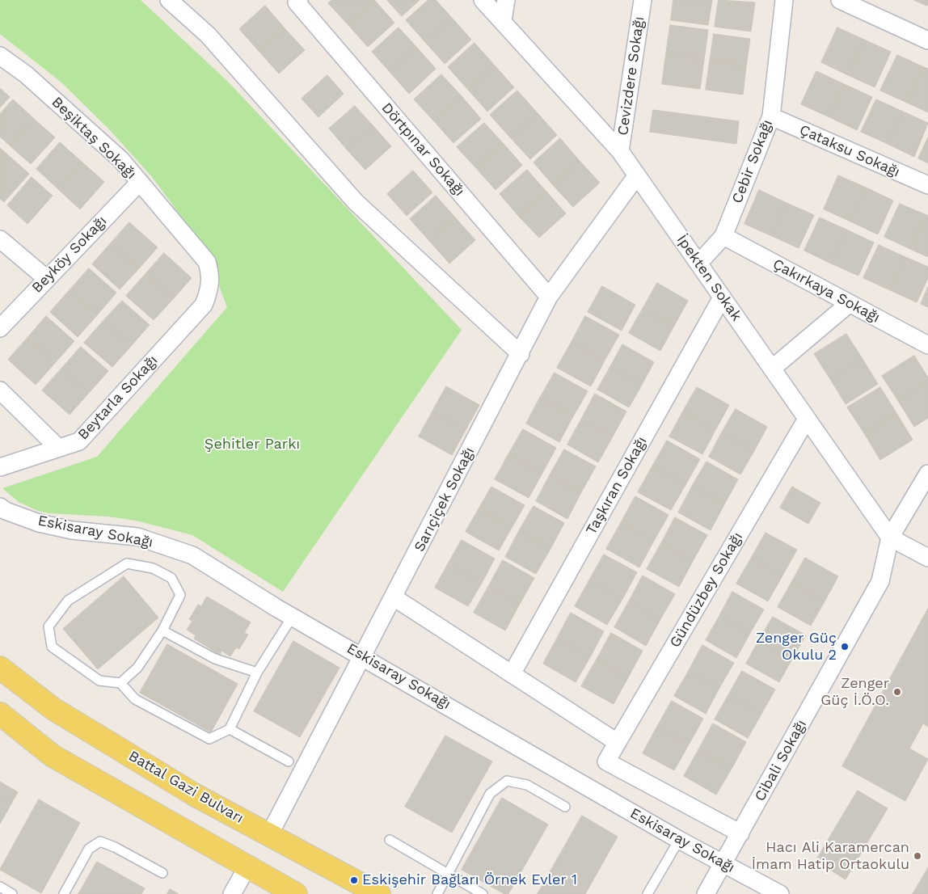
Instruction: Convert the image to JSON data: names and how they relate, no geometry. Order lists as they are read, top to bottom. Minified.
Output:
{"streets":{"main road":["Battal Gazi Bulvarı"],"street":["Cevizdere Sokağı","Beşiktaş Sokağı","Dörtpınar Sokağı","Çataksu Sokağı","Cebir Sokağı","Beyköy Sokağı","İpekten Sokak","Çakırkaya Sokağı","Beytarla Sokağı","Taşkıran Sokağı","Sarıçiçek Sokağı","Eskisaray Sokağı","Gündüzbey Sokağı","Cibali Sokağı"]},"crossings":[["Cevizdere Sokağı","İpekten Sokak"],["Beşiktaş Sokağı","Beyköy Sokağı"],["Beşiktaş Sokağı","Beytarla Sokağı"],["Dörtpınar Sokağı","Sarıçiçek Sokağı"],["Çataksu Sokağı","Cebir Sokağı"],["Cebir Sokağı","İpekten Sokak"],["Cebir Sokağı","Çakırkaya Sokağı"],["İpekten Sokak","Taşkıran Sokağı"],["İpekten Sokak","Sarıçiçek Sokağı"],["İpekten Sokak","Gündüzbey Sokağı"],["İpekten Sokak","Cibali Sokağı"],["Sarıçiçek Sokağı","Eskisaray Sokağı"],["Sarıçiçek Sokağı","Battal Gazi Bulvarı"],["Eskisaray Sokağı","Cibali Sokağı"],["Gündüzbey Sokağı","Cibali Sokağı"]],"parks":["Şehitler Parkı"],"places":["Zenger Güç Okulu 2","Zenger Güç İ.Ö.O.","Hacı Ali Karamercan İmam Hatip Ortaokulu","Eskişehir Bağları Örnek Evler 1"]}
